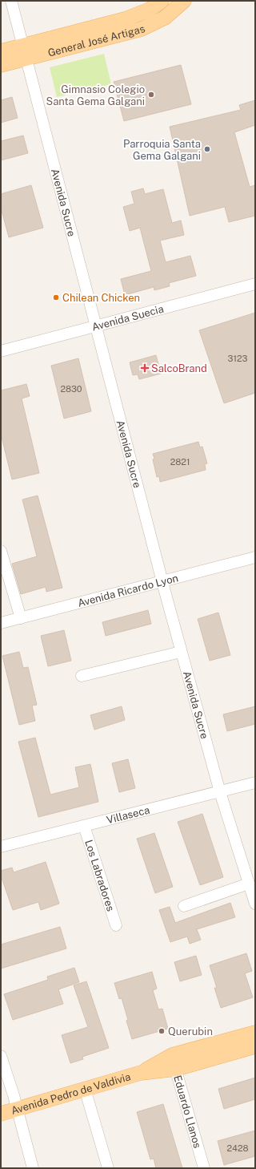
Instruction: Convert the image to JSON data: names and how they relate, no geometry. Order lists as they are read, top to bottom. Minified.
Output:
{"streets":{"main road":["General José Artigas","Avenida Pedro de Valdivia"],"street":["Avenida Sucre","Avenida Suecia","Avenida Ricardo Lyon","Villaseca","Los Labradores","Eduardo Llanos"]},"crossings":[["General José Artigas","Avenida Sucre"],["Avenida Sucre","Avenida Suecia"],["Avenida Sucre","Avenida Ricardo Lyon"],["Avenida Sucre","Villaseca"],["Villaseca","Los Labradores"],["Avenida Pedro de Valdivia","Eduardo Llanos"]],"places":{"other":["Gimnasio Colegio Santa Gema Galgani","Parroquia Santa Gema Galgani","Chilean Chicken","Querubin"],"health":["SalcoBrand"]},"house_numbers":["3123","2830","2821","2428"]}
